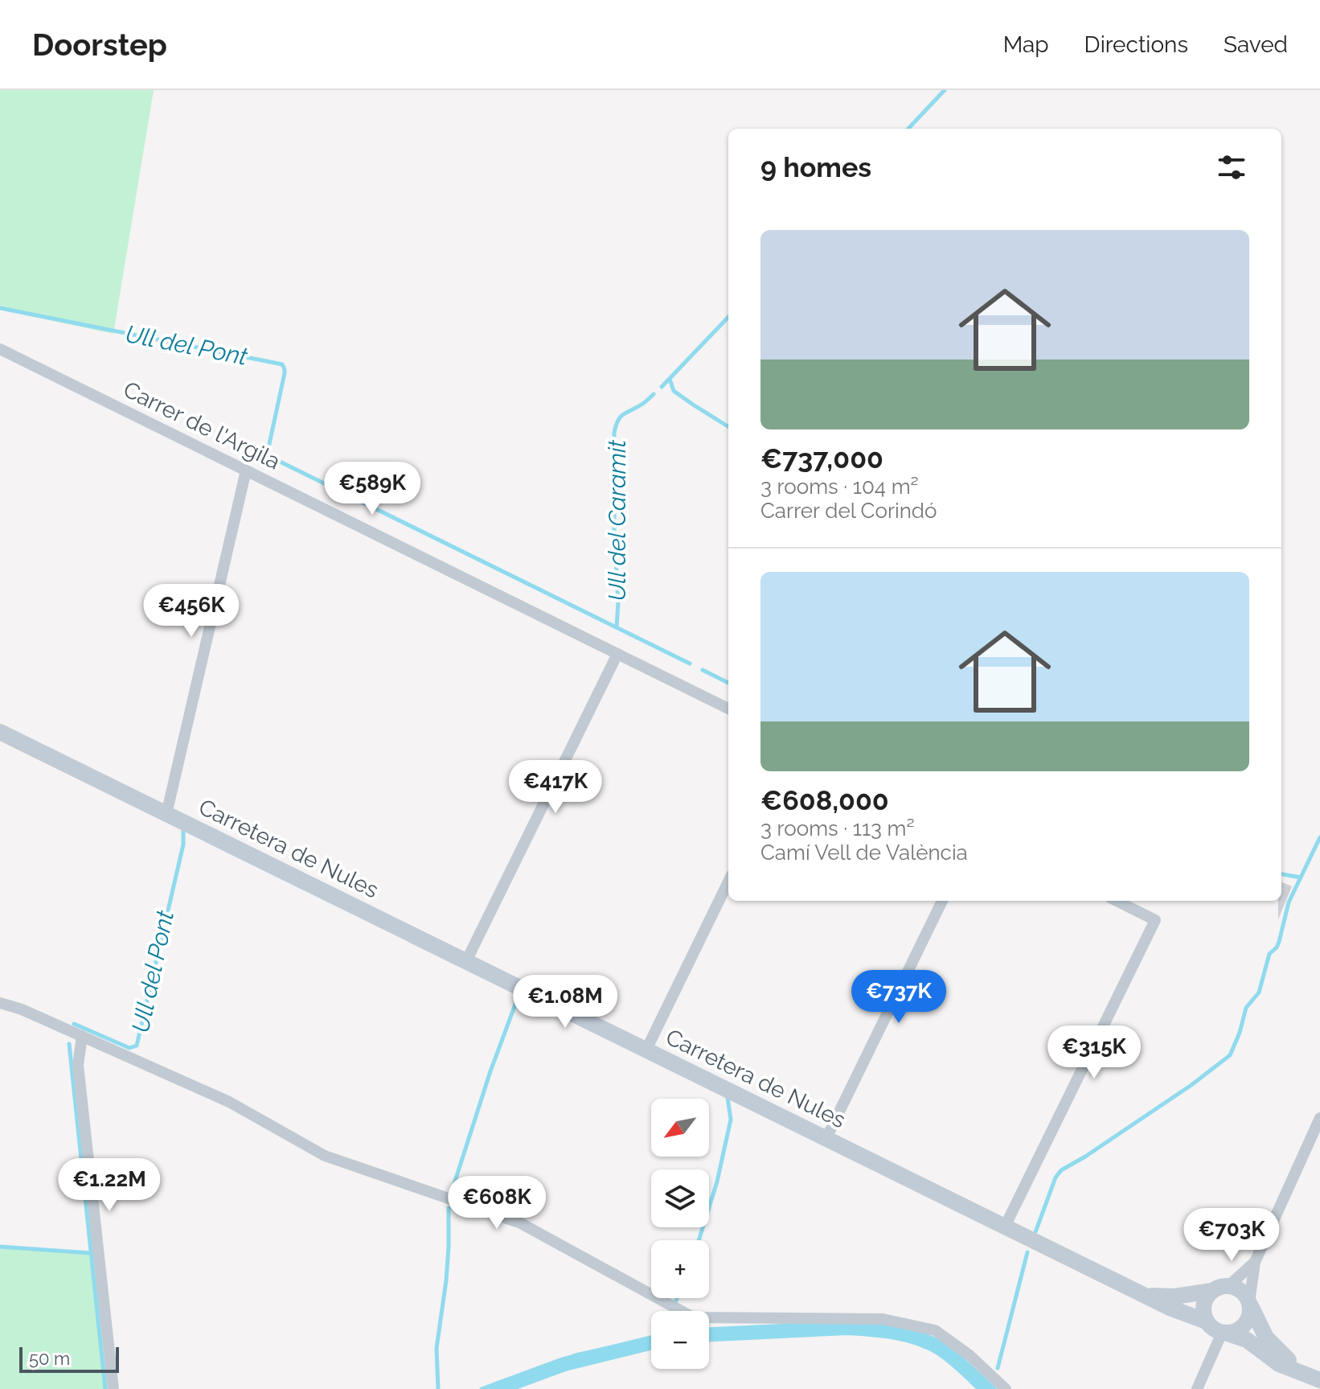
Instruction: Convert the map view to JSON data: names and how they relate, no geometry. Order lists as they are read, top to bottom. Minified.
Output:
{"streets":{"main road":["Carretera de Nules"],"street":["Carrer de l'Argila"]},"water":["Ull del Pont","Ull del Caramit"],"scale_bar":"50 m","north":"bottom left","page":{"header":"Doorstep","nav":["Map","Directions","Saved"],"heading":"9 homes","list":[{"name":"€737,000","note":"3 rooms · 104 m² · Carrer del Corindó"},{"name":"€608,000","note":"3 rooms · 113 m² · Camí Vell de València"}],"price":["€589K","€456K","€417K","€737K","€1.08M","€315K","€1.22M","€608K","€703K"],"map_buttons":["+","−"],"scale":"50 m"}}
